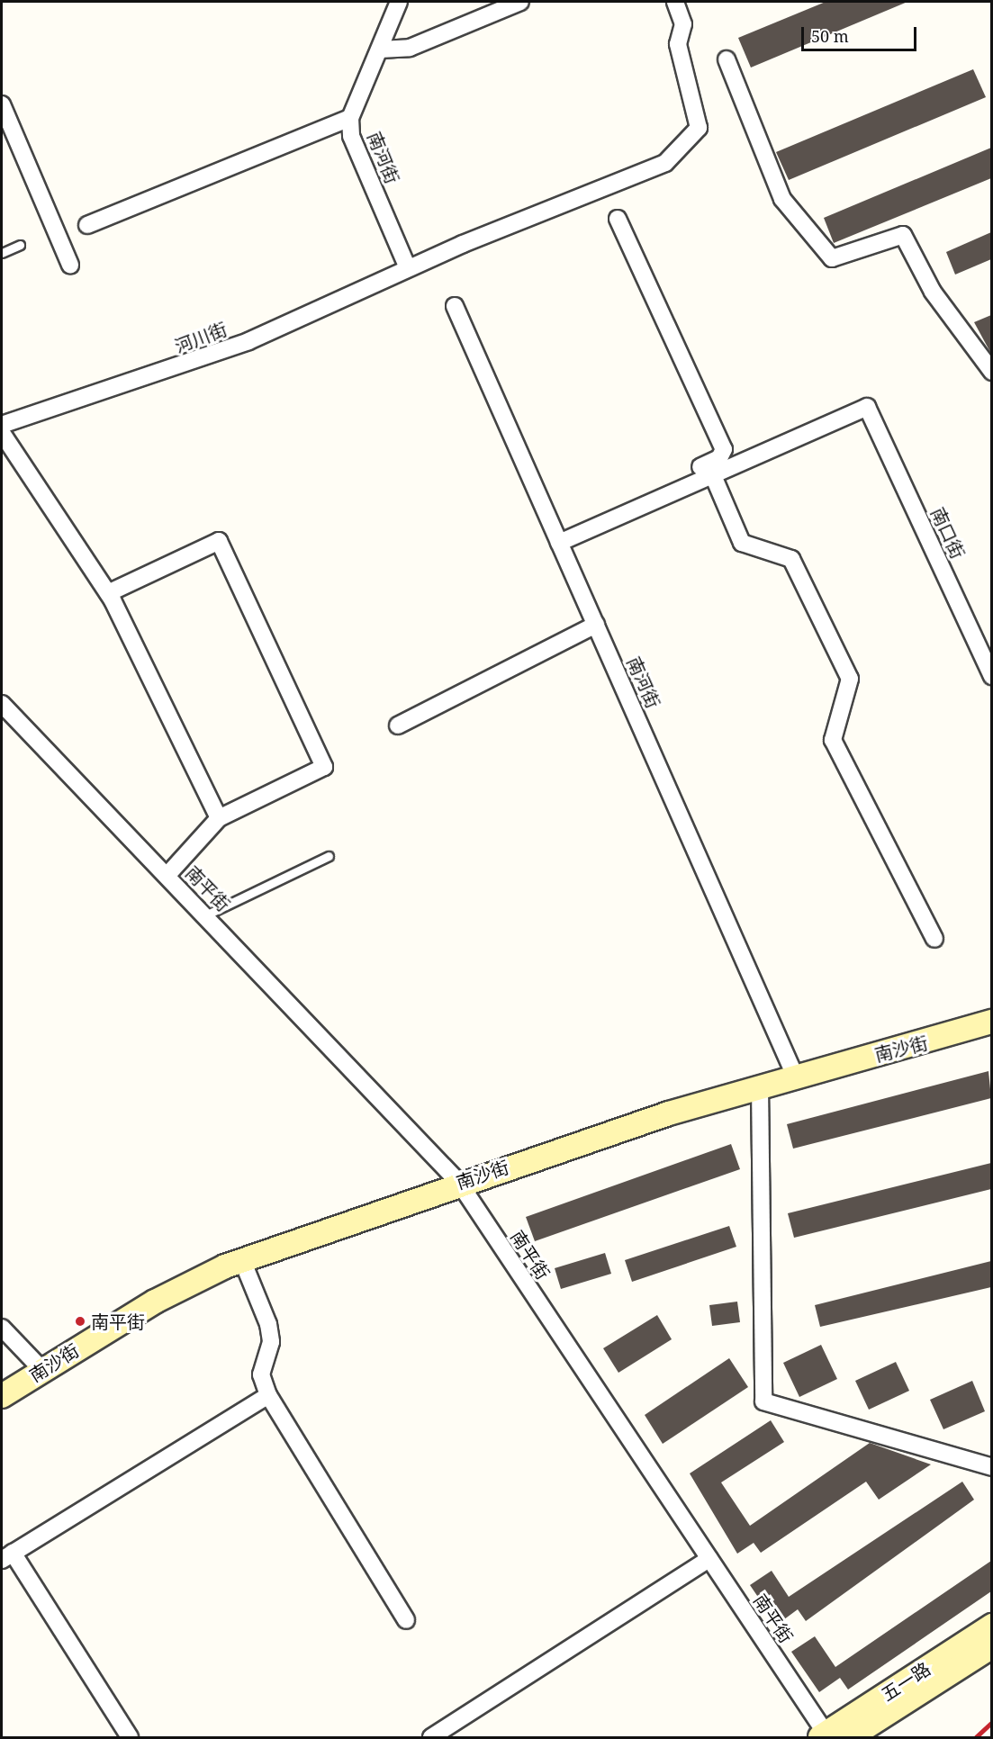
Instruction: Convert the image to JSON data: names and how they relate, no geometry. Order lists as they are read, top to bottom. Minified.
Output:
{"streets":{"street":["南河街","河川街","南口街","南平街","南沙街","五一路"]},"crossings":[["南河街","河川街"],["南河街","南沙街"],["南平街","南沙街"],["南平街","五一路"]],"places":["南平街"],"scale_bar":"50 m"}
